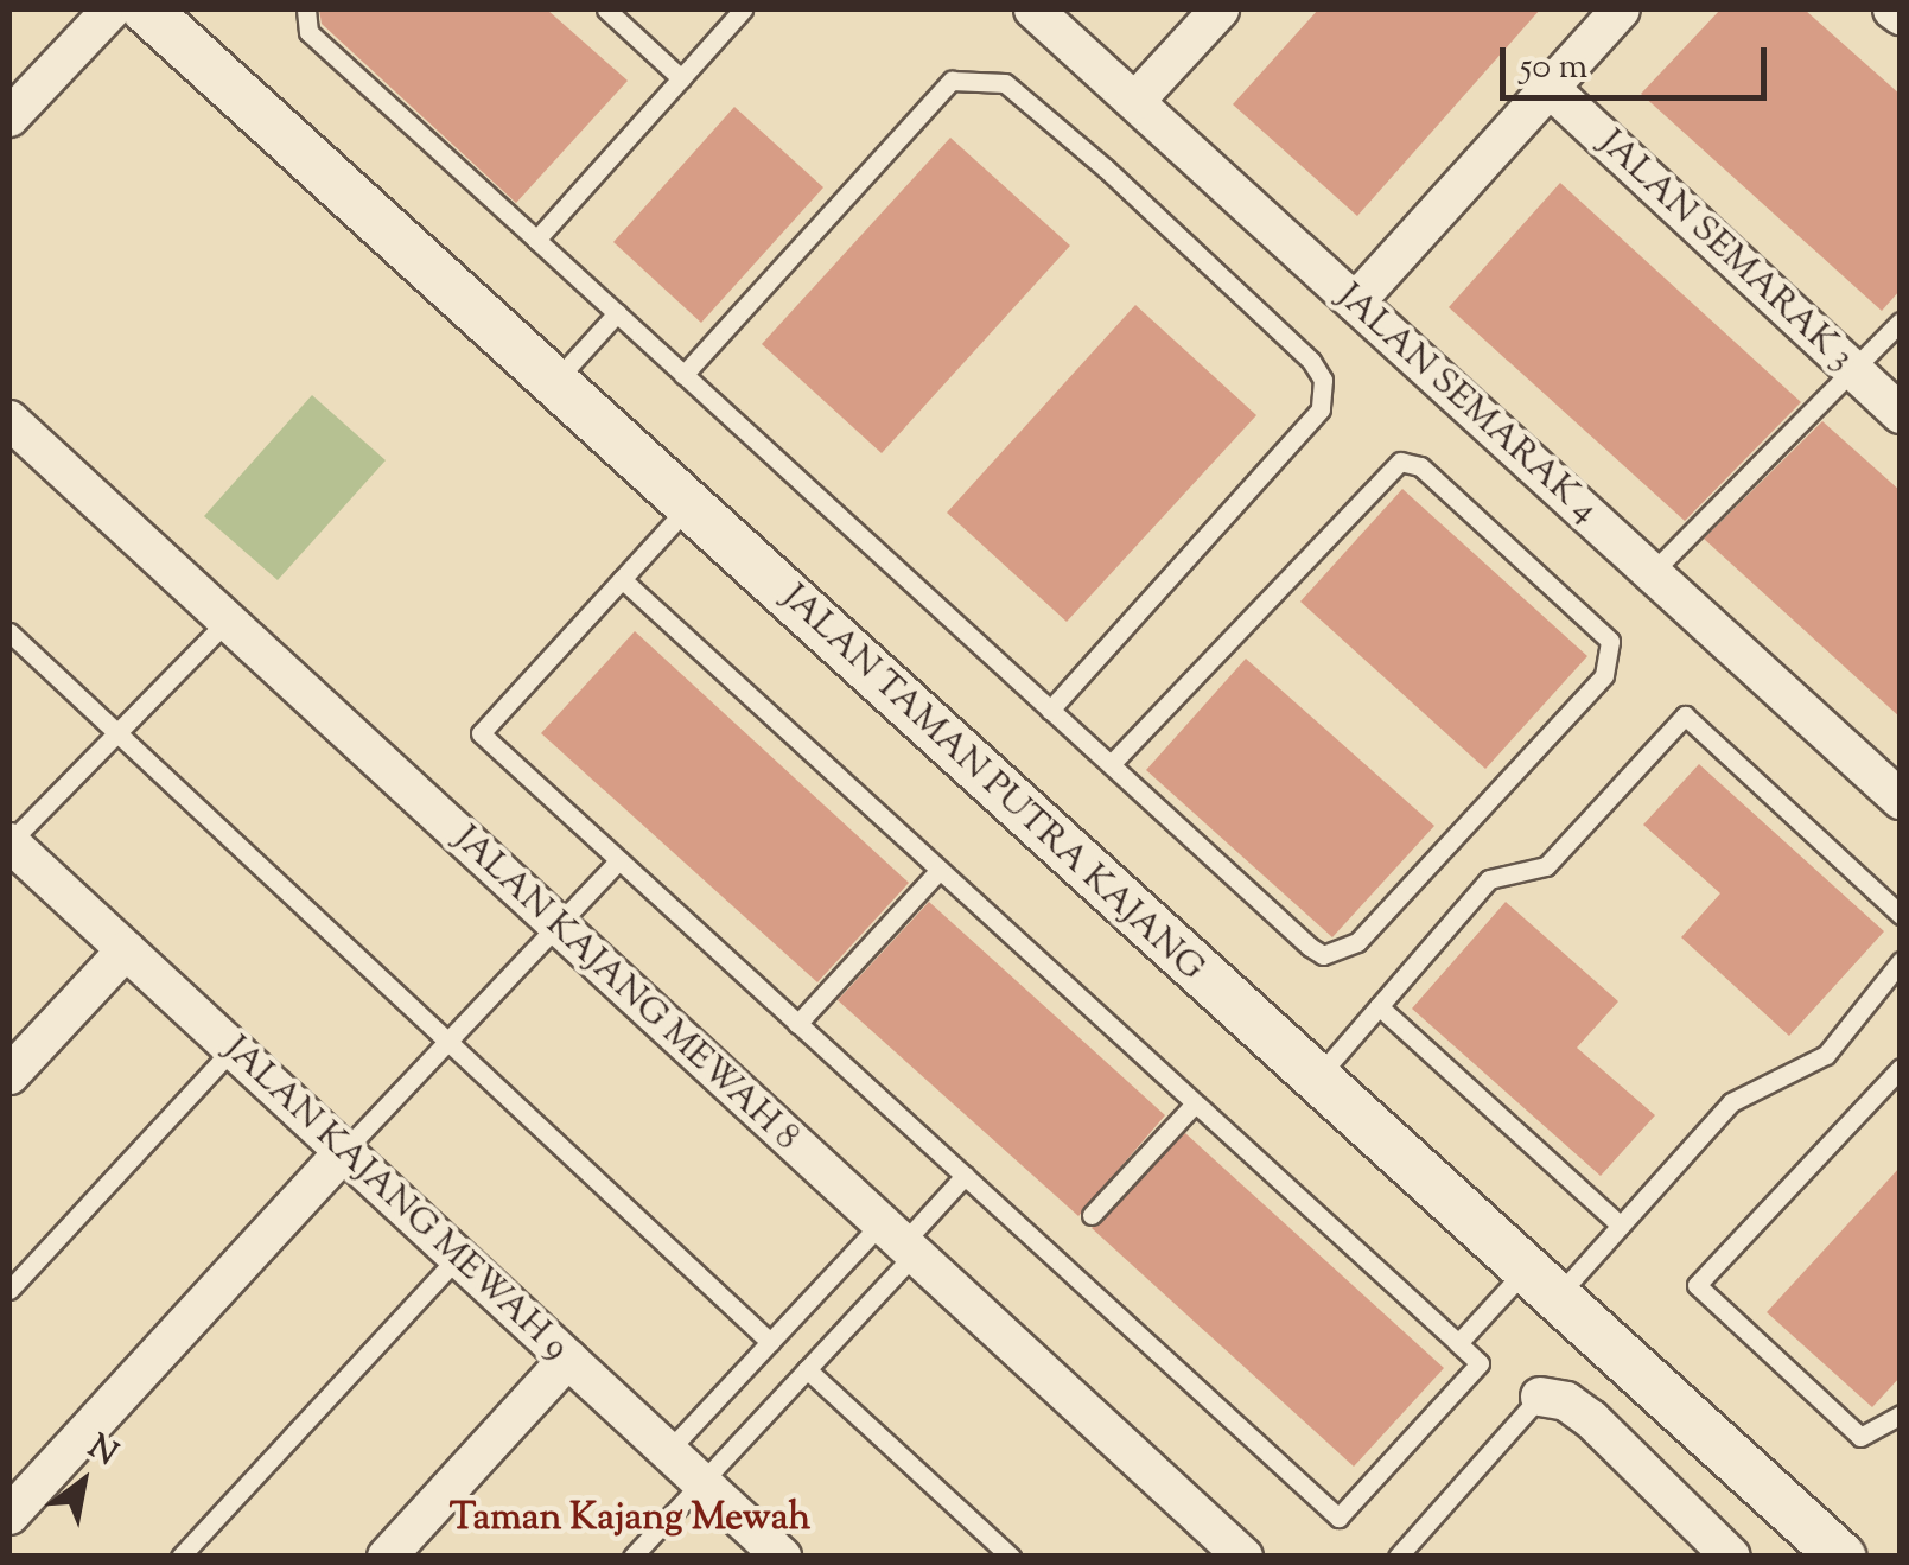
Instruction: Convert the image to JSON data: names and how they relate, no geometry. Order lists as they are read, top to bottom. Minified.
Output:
{"streets":{"street":["JALAN SEMARAK 3","JALAN SEMARAK 4","JALAN TAMAN PUTRA KAJANG","JALAN KAJANG MEWAH 8","JALAN KAJANG MEWAH 9"]},"districts":["Taman Kajang Mewah"],"scale_bar":"50 m","north":"top right"}
